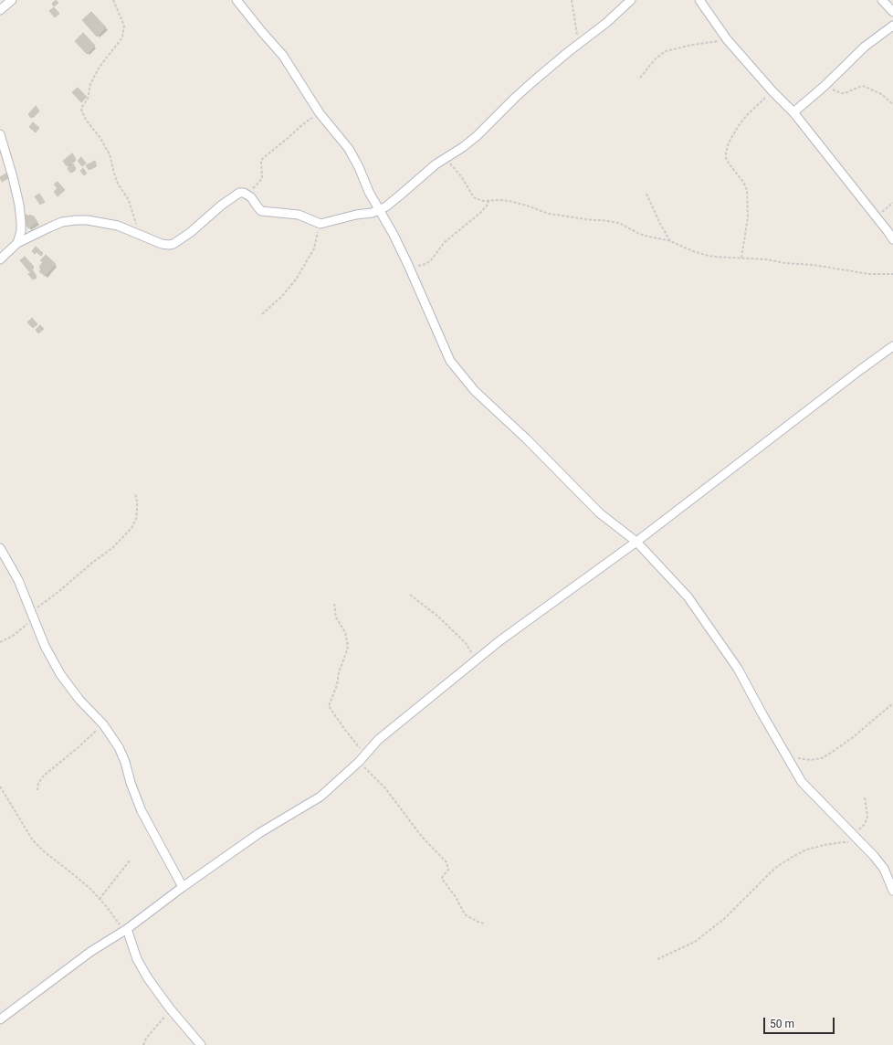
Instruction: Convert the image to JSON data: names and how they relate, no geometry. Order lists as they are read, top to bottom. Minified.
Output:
{"scale_bar":"50 m"}
